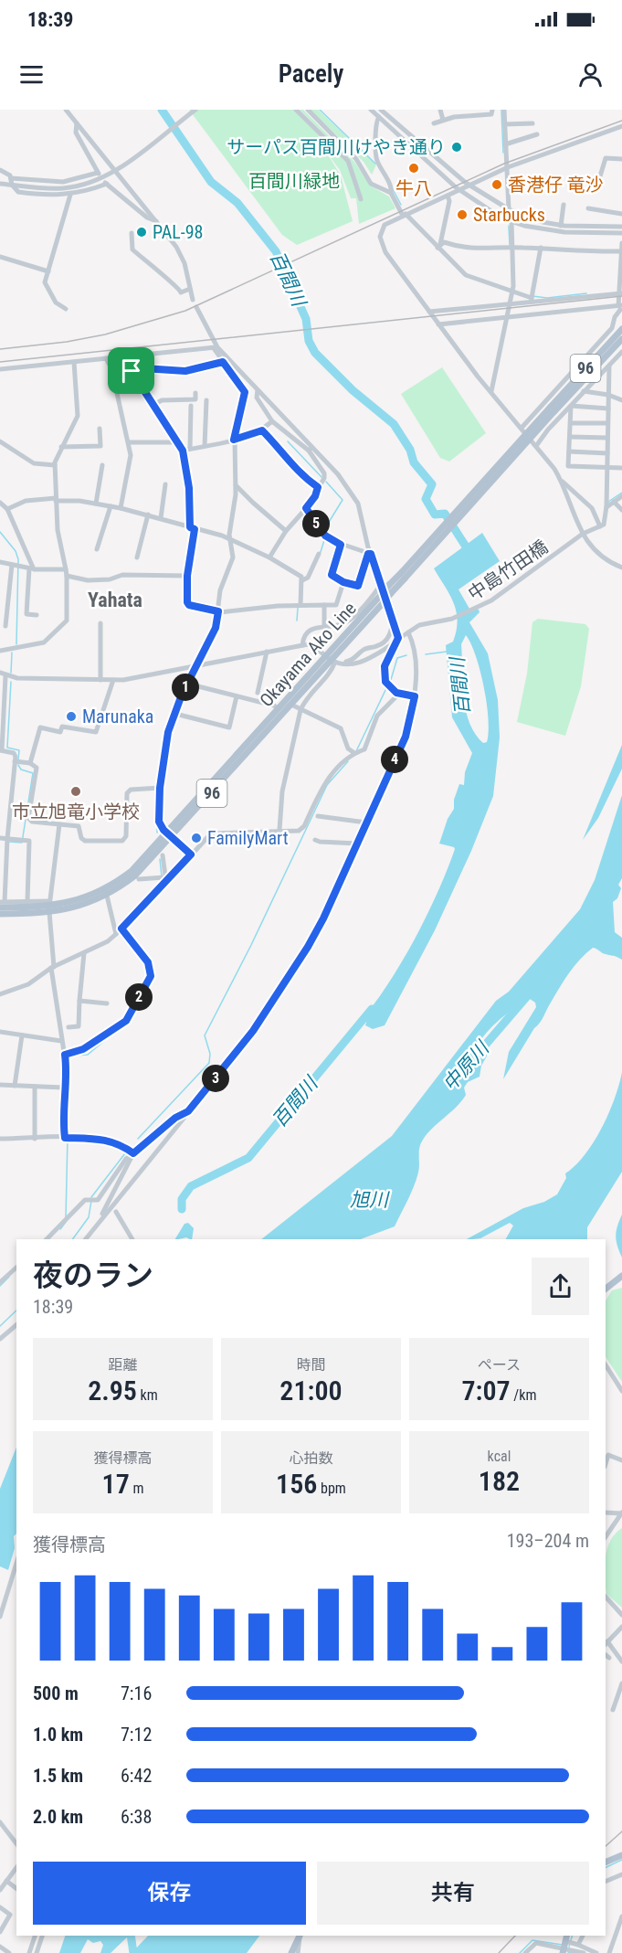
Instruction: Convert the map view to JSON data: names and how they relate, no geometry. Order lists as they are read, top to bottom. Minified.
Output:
{"streets":{"main road":["96","Okayama Ako Line"],"street":["中島竹田橋"]},"districts":["Yahata"],"water":["百間川","中原川","旭川"],"parks":["百間川緑地"],"places":["サーパス百間川けやき通り","牛八","香港仔 竜沙","Starbucks","PAL-98","Marunaka","市立旭竜小学校","FamilyMart"],"page":{"status":"18:39","header":"Pacely","pins":["5","1","4","2","3"],"heading":["夜のラン","18:39"],"stats":[["距離","2.95 km"],["時間","21:00"],["ペース","7:07 /km"],["獲得標高","17 m"],["心拍数","156 bpm"],["kcal","182"]],"chart":["獲得標高","193–204 m"],"list":[{"name":"500 m","note":"7:16"},{"name":"1.0 km","note":"7:12"},{"name":"1.5 km","note":"6:42"},{"name":"2.0 km","note":"6:38"}],"buttons":["保存","共有"]}}
